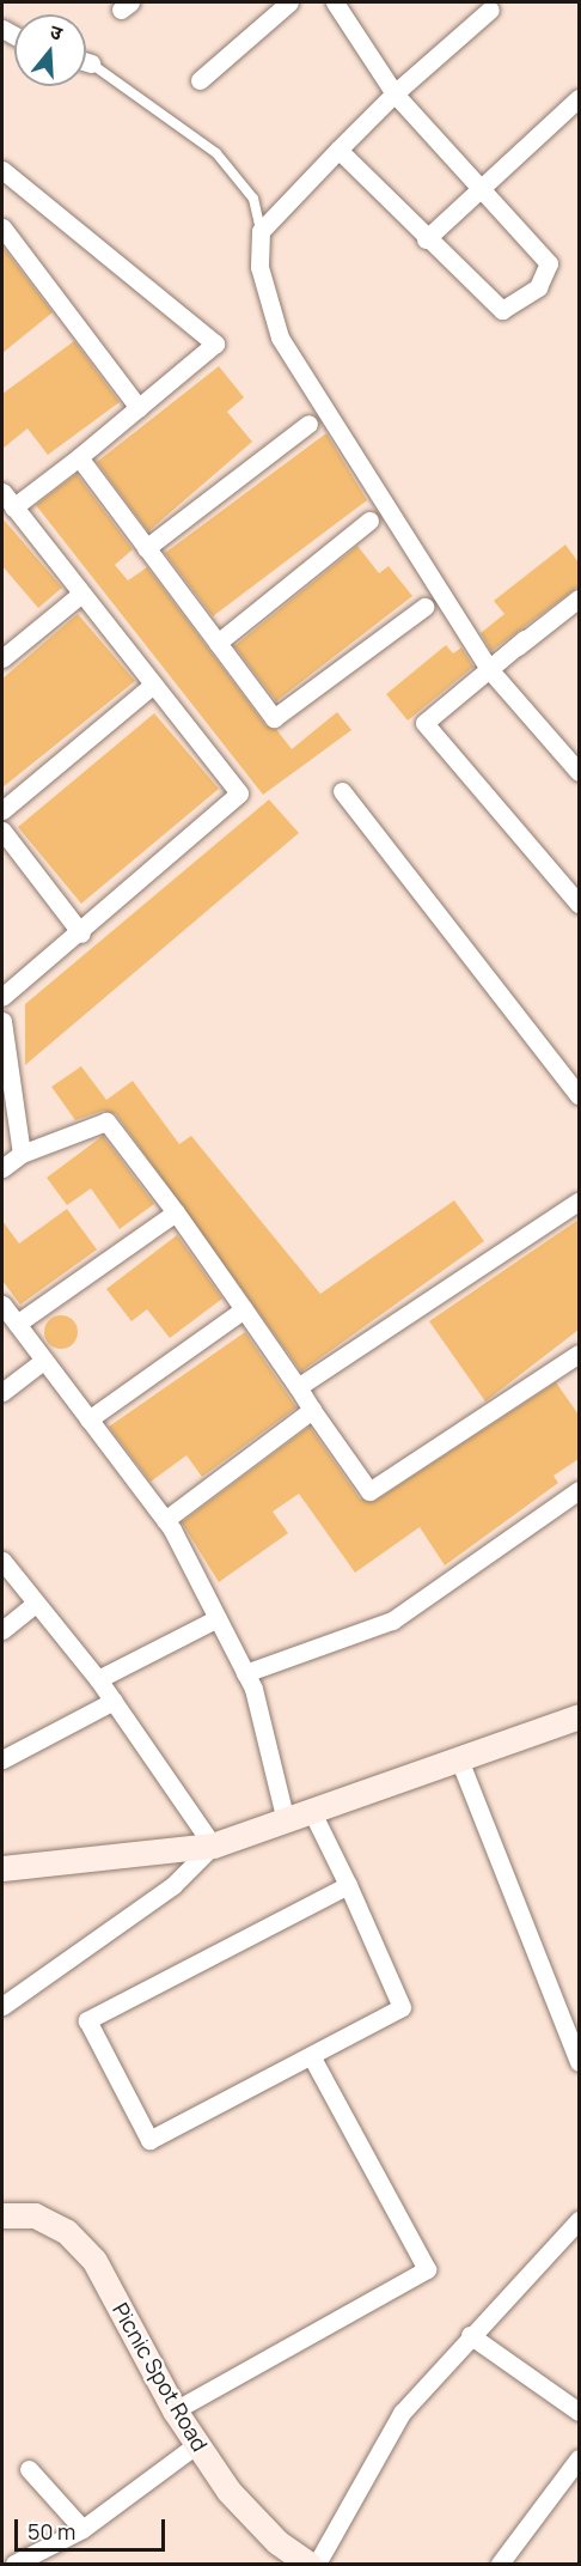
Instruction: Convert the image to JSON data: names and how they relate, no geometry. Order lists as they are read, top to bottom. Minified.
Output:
{"streets":{"street":["Picnic Spot Road"]},"scale_bar":"50 m","north":"top"}
